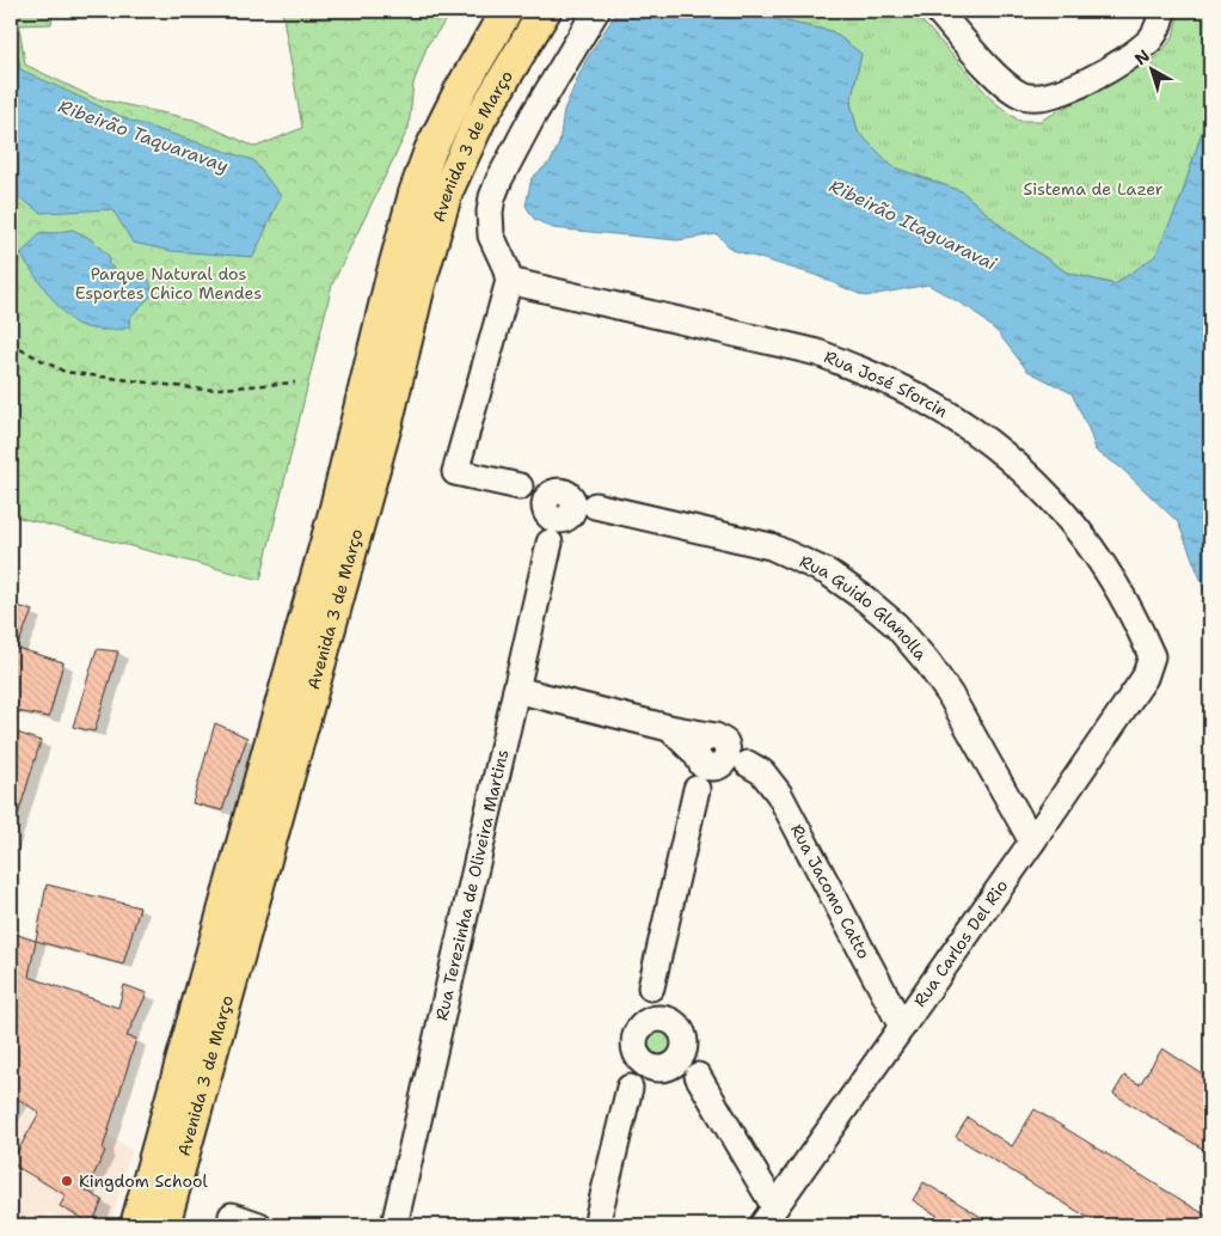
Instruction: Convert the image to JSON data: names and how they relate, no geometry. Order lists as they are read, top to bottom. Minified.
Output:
{"streets":{"main road":["Avenida 3 de Março"],"street":["Rua José Sforcin","Rua Guido Glanolla","Rua Terezinha de Oliveira Martins","Rua Jacomo Catto","Rua Carlos Del Rio"]},"crossings":[["Rua José Sforcin","Rua Carlos Del Rio"],["Rua Guido Glanolla","Rua Terezinha de Oliveira Martins"],["Rua Guido Glanolla","Rua Carlos Del Rio"],["Rua Terezinha de Oliveira Martins","Rua Jacomo Catto"],["Rua Jacomo Catto","Rua Carlos Del Rio"]],"water":["Ribeirão Taquaravay","Ribeirão Itaguaravai"],"parks":["Sistema de Lazer","Parque Natural dos Esportes Chico Mendes"],"places":["Kingdom School"],"north":"top left"}
